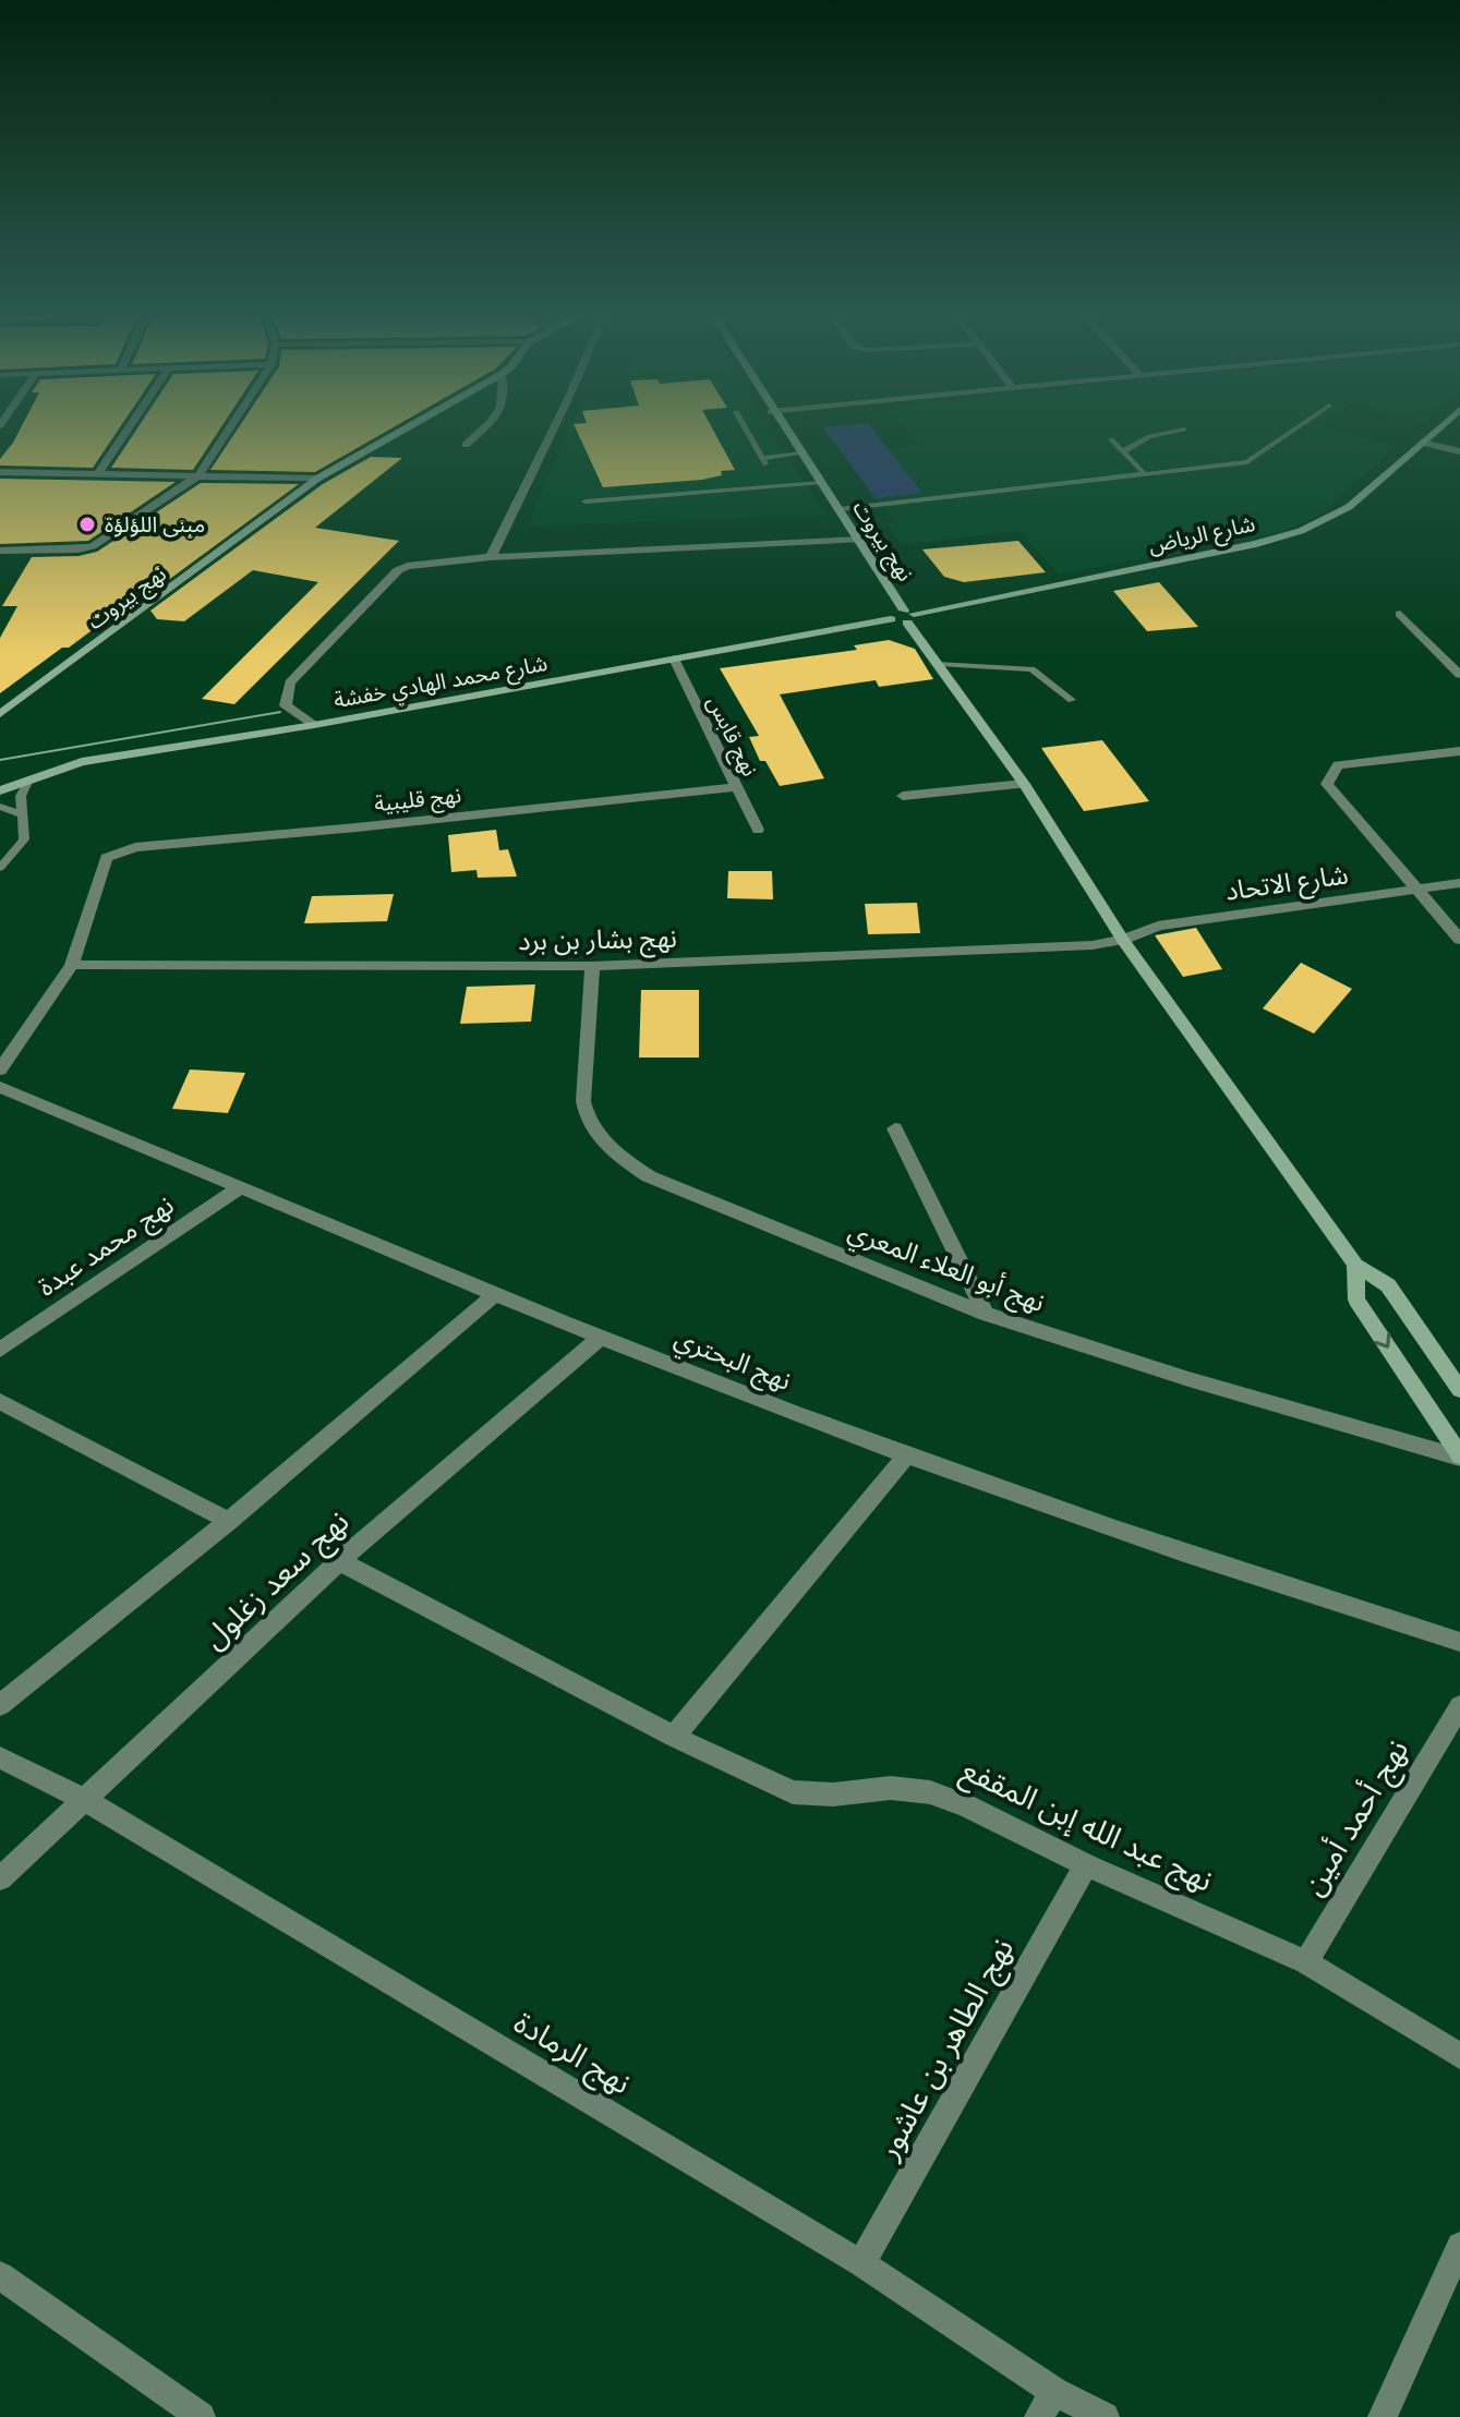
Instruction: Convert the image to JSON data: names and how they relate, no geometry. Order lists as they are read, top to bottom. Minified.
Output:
{"streets":{"street":["شارع الرياض","نهج بيروت","شارع محمد الهادي خفشة","نهج قابس","نهج قليبية","شارع الاتحاد","نهج بشار بن برد","نهج محمد عبدة","نهج أبو العلاء المعري","نهج البحتري","نهج سعد زغلول","نهج أحمد أمين","نهج عبد الله إبن المقفع","نهج الطاهر بن عاشور","نهج الرمادة"]},"crossings":[["شارع الرياض","نهج بيروت"],["شارع الرياض","شارع محمد الهادي خفشة"],["نهج بيروت","شارع محمد الهادي خفشة"],["نهج بيروت","شارع الاتحاد"],["نهج بيروت","نهج بشار بن برد"],["شارع محمد الهادي خفشة","نهج قابس"],["نهج قابس","نهج قليبية"],["نهج قليبية","نهج بشار بن برد"],["شارع الاتحاد","نهج بشار بن برد"],["نهج بشار بن برد","نهج أبو العلاء المعري"],["نهج محمد عبدة","نهج البحتري"],["نهج البحتري","نهج سعد زغلول"],["نهج سعد زغلول","نهج عبد الله إبن المقفع"],["نهج سعد زغلول","نهج الرمادة"],["نهج أحمد أمين","نهج عبد الله إبن المقفع"],["نهج عبد الله إبن المقفع","نهج الطاهر بن عاشور"],["نهج الطاهر بن عاشور","نهج الرمادة"]],"places":["مبنى اللؤلؤة"]}
